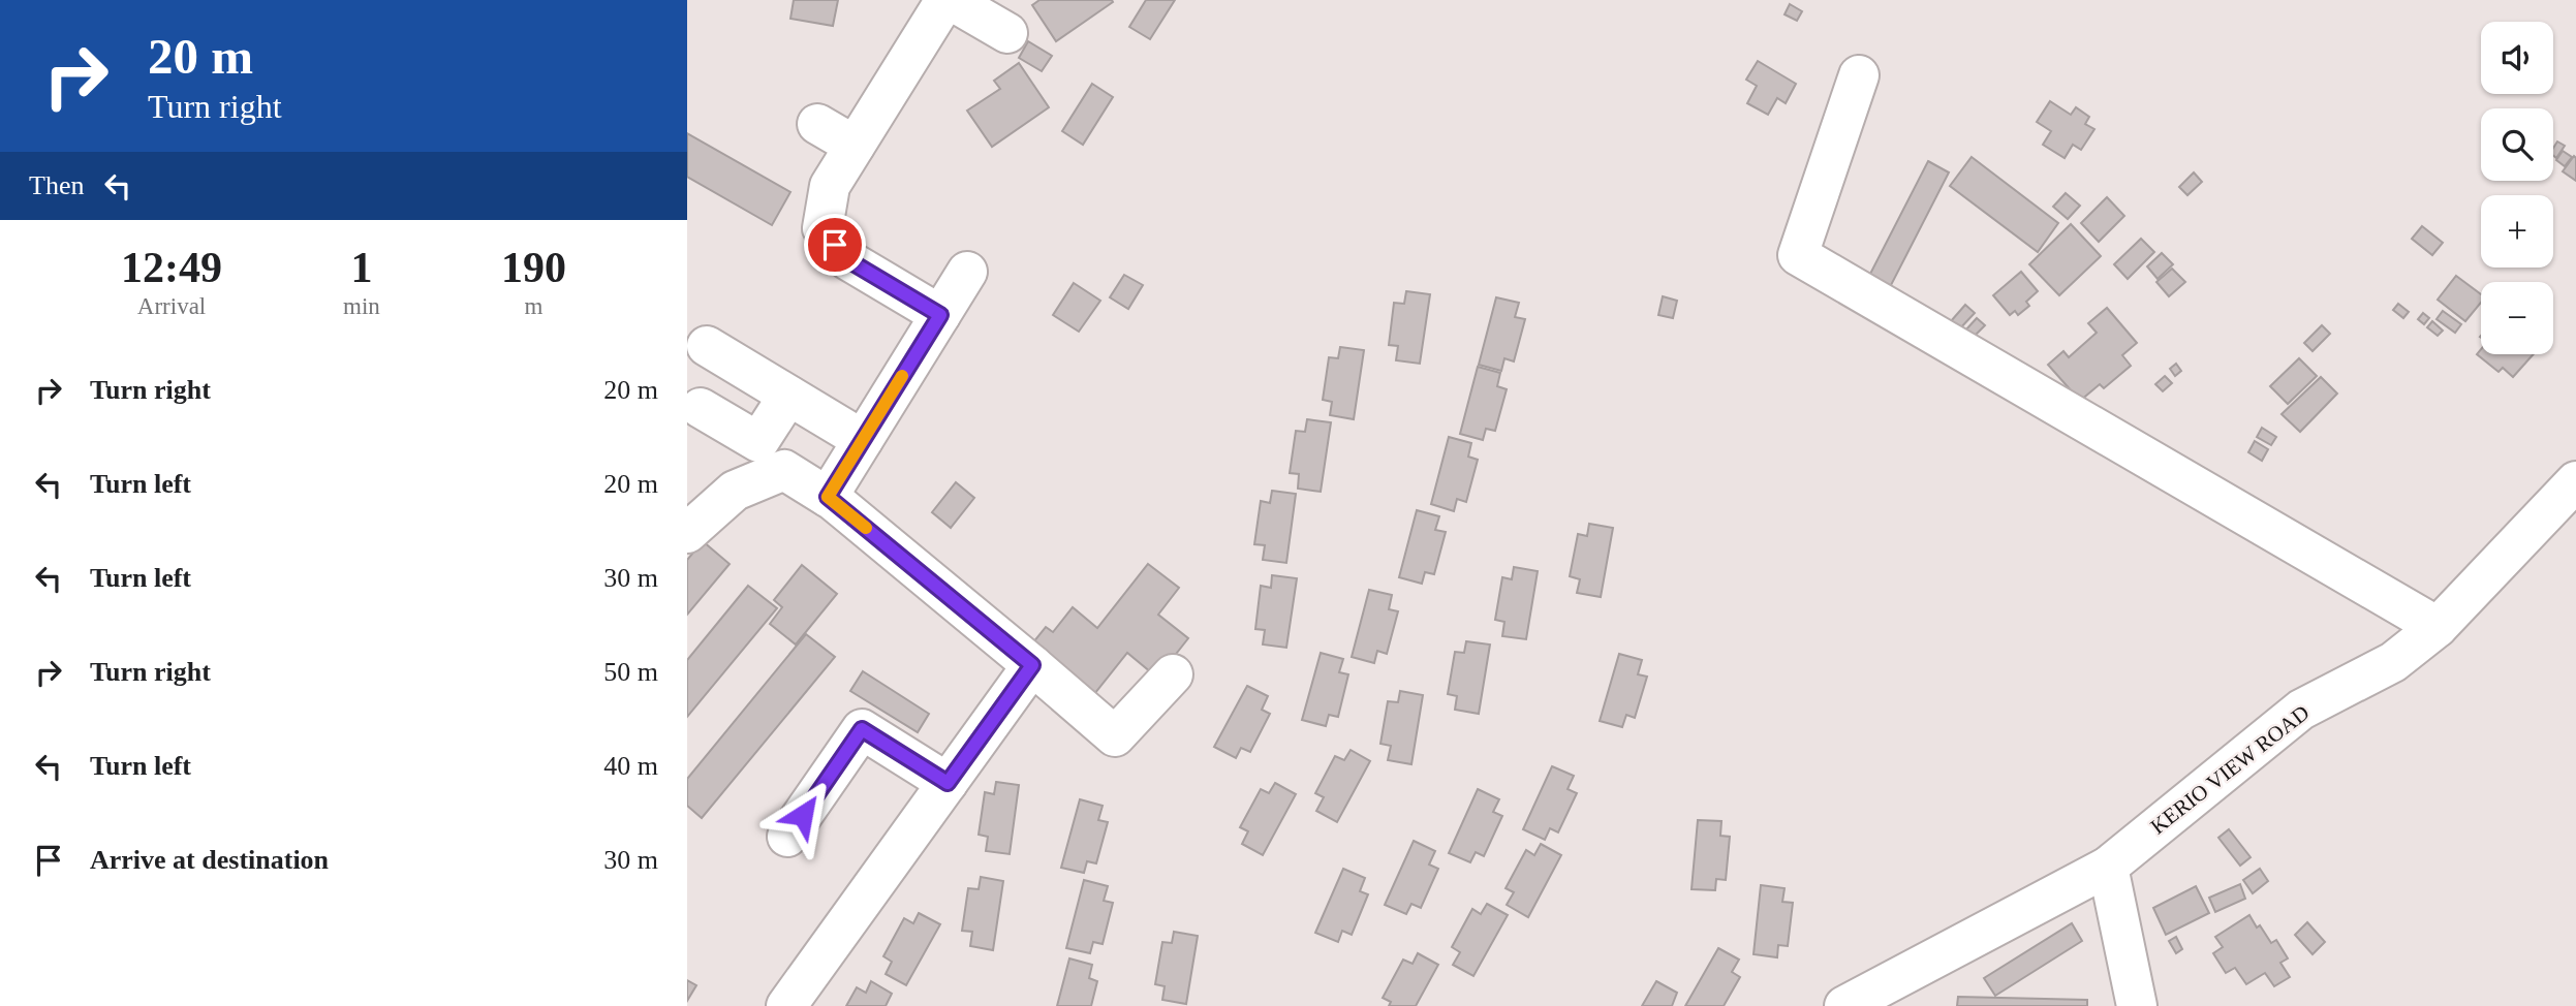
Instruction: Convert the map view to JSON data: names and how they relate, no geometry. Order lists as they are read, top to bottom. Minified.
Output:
{"streets":{"street":["KERIO VIEW ROAD"]},"page":{"turn":["20 m","Turn right"],"map_buttons":["+","−"],"then":"Then","eta":["12:49","Arrival","1","min","190","m"],"list":[{"name":"Turn right","value":"20 m"},{"name":"Turn left","value":"20 m"},{"name":"Turn left","value":"30 m"},{"name":"Turn right","value":"50 m"},{"name":"Turn left","value":"40 m"},{"name":"Arrive at destination","value":"30 m"}]}}
